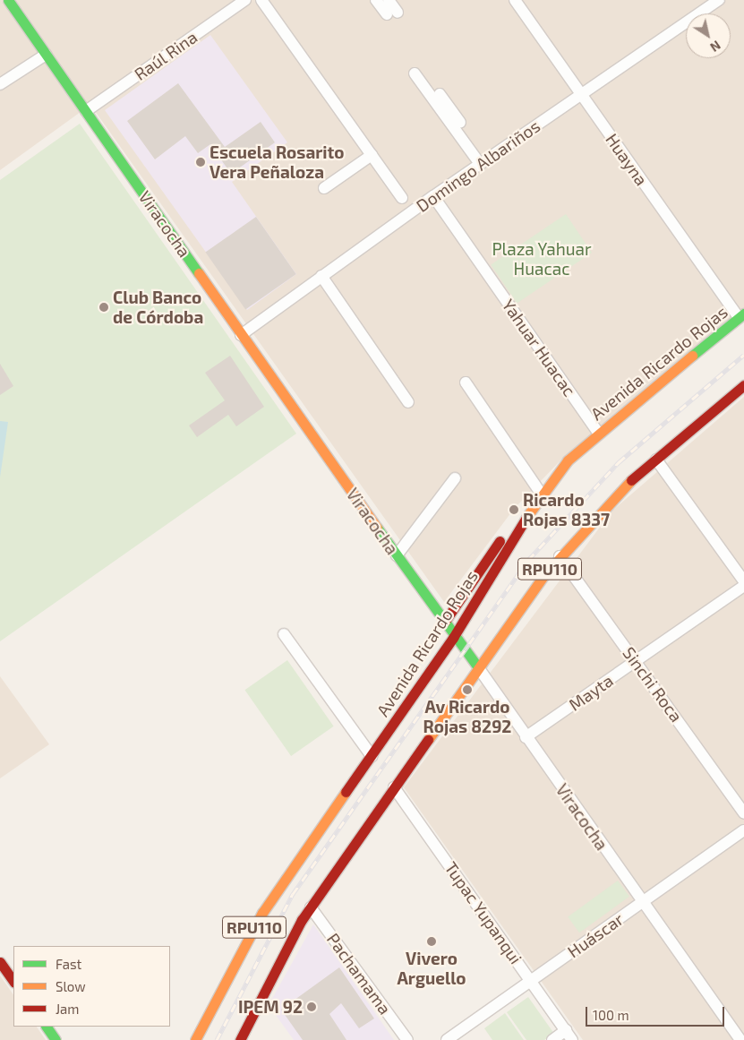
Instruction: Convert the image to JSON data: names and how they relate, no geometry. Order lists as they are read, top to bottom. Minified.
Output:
{"streets":{"main road":["Viracocha","Avenida Ricardo Rojas","RPU110"],"street":["Raúl Rina","Huayna","Domingo Albariños","Yahuar Huacac","Sinchi Roca","Mayta","Tupac Yupanqui","Huáscar","Pachamama"]},"crossings":[["Raúl Rina","Viracocha"],["Huayna","Domingo Albariños"],["Huayna","Avenida Ricardo Rojas"],["Domingo Albariños","Viracocha"],["Domingo Albariños","Yahuar Huacac"],["Viracocha","Avenida Ricardo Rojas"],["Viracocha","RPU110"],["Viracocha","Mayta"],["Viracocha","Huáscar"],["Yahuar Huacac","Avenida Ricardo Rojas"],["RPU110","Sinchi Roca"],["RPU110","Tupac Yupanqui"],["RPU110","Pachamama"],["Sinchi Roca","Mayta"],["Tupac Yupanqui","Huáscar"]],"parks":["Plaza Yahuar Huacac"],"places":["Escuela Rosarito Vera Peñaloza","Club Banco de Córdoba","Ricardo Rojas 8337","Av Ricardo Rojas 8292","Vivero Arguello","IPEM 92"],"legend":["Fast","Slow","Jam"],"scale_bar":"100 m","north":"bottom right"}
